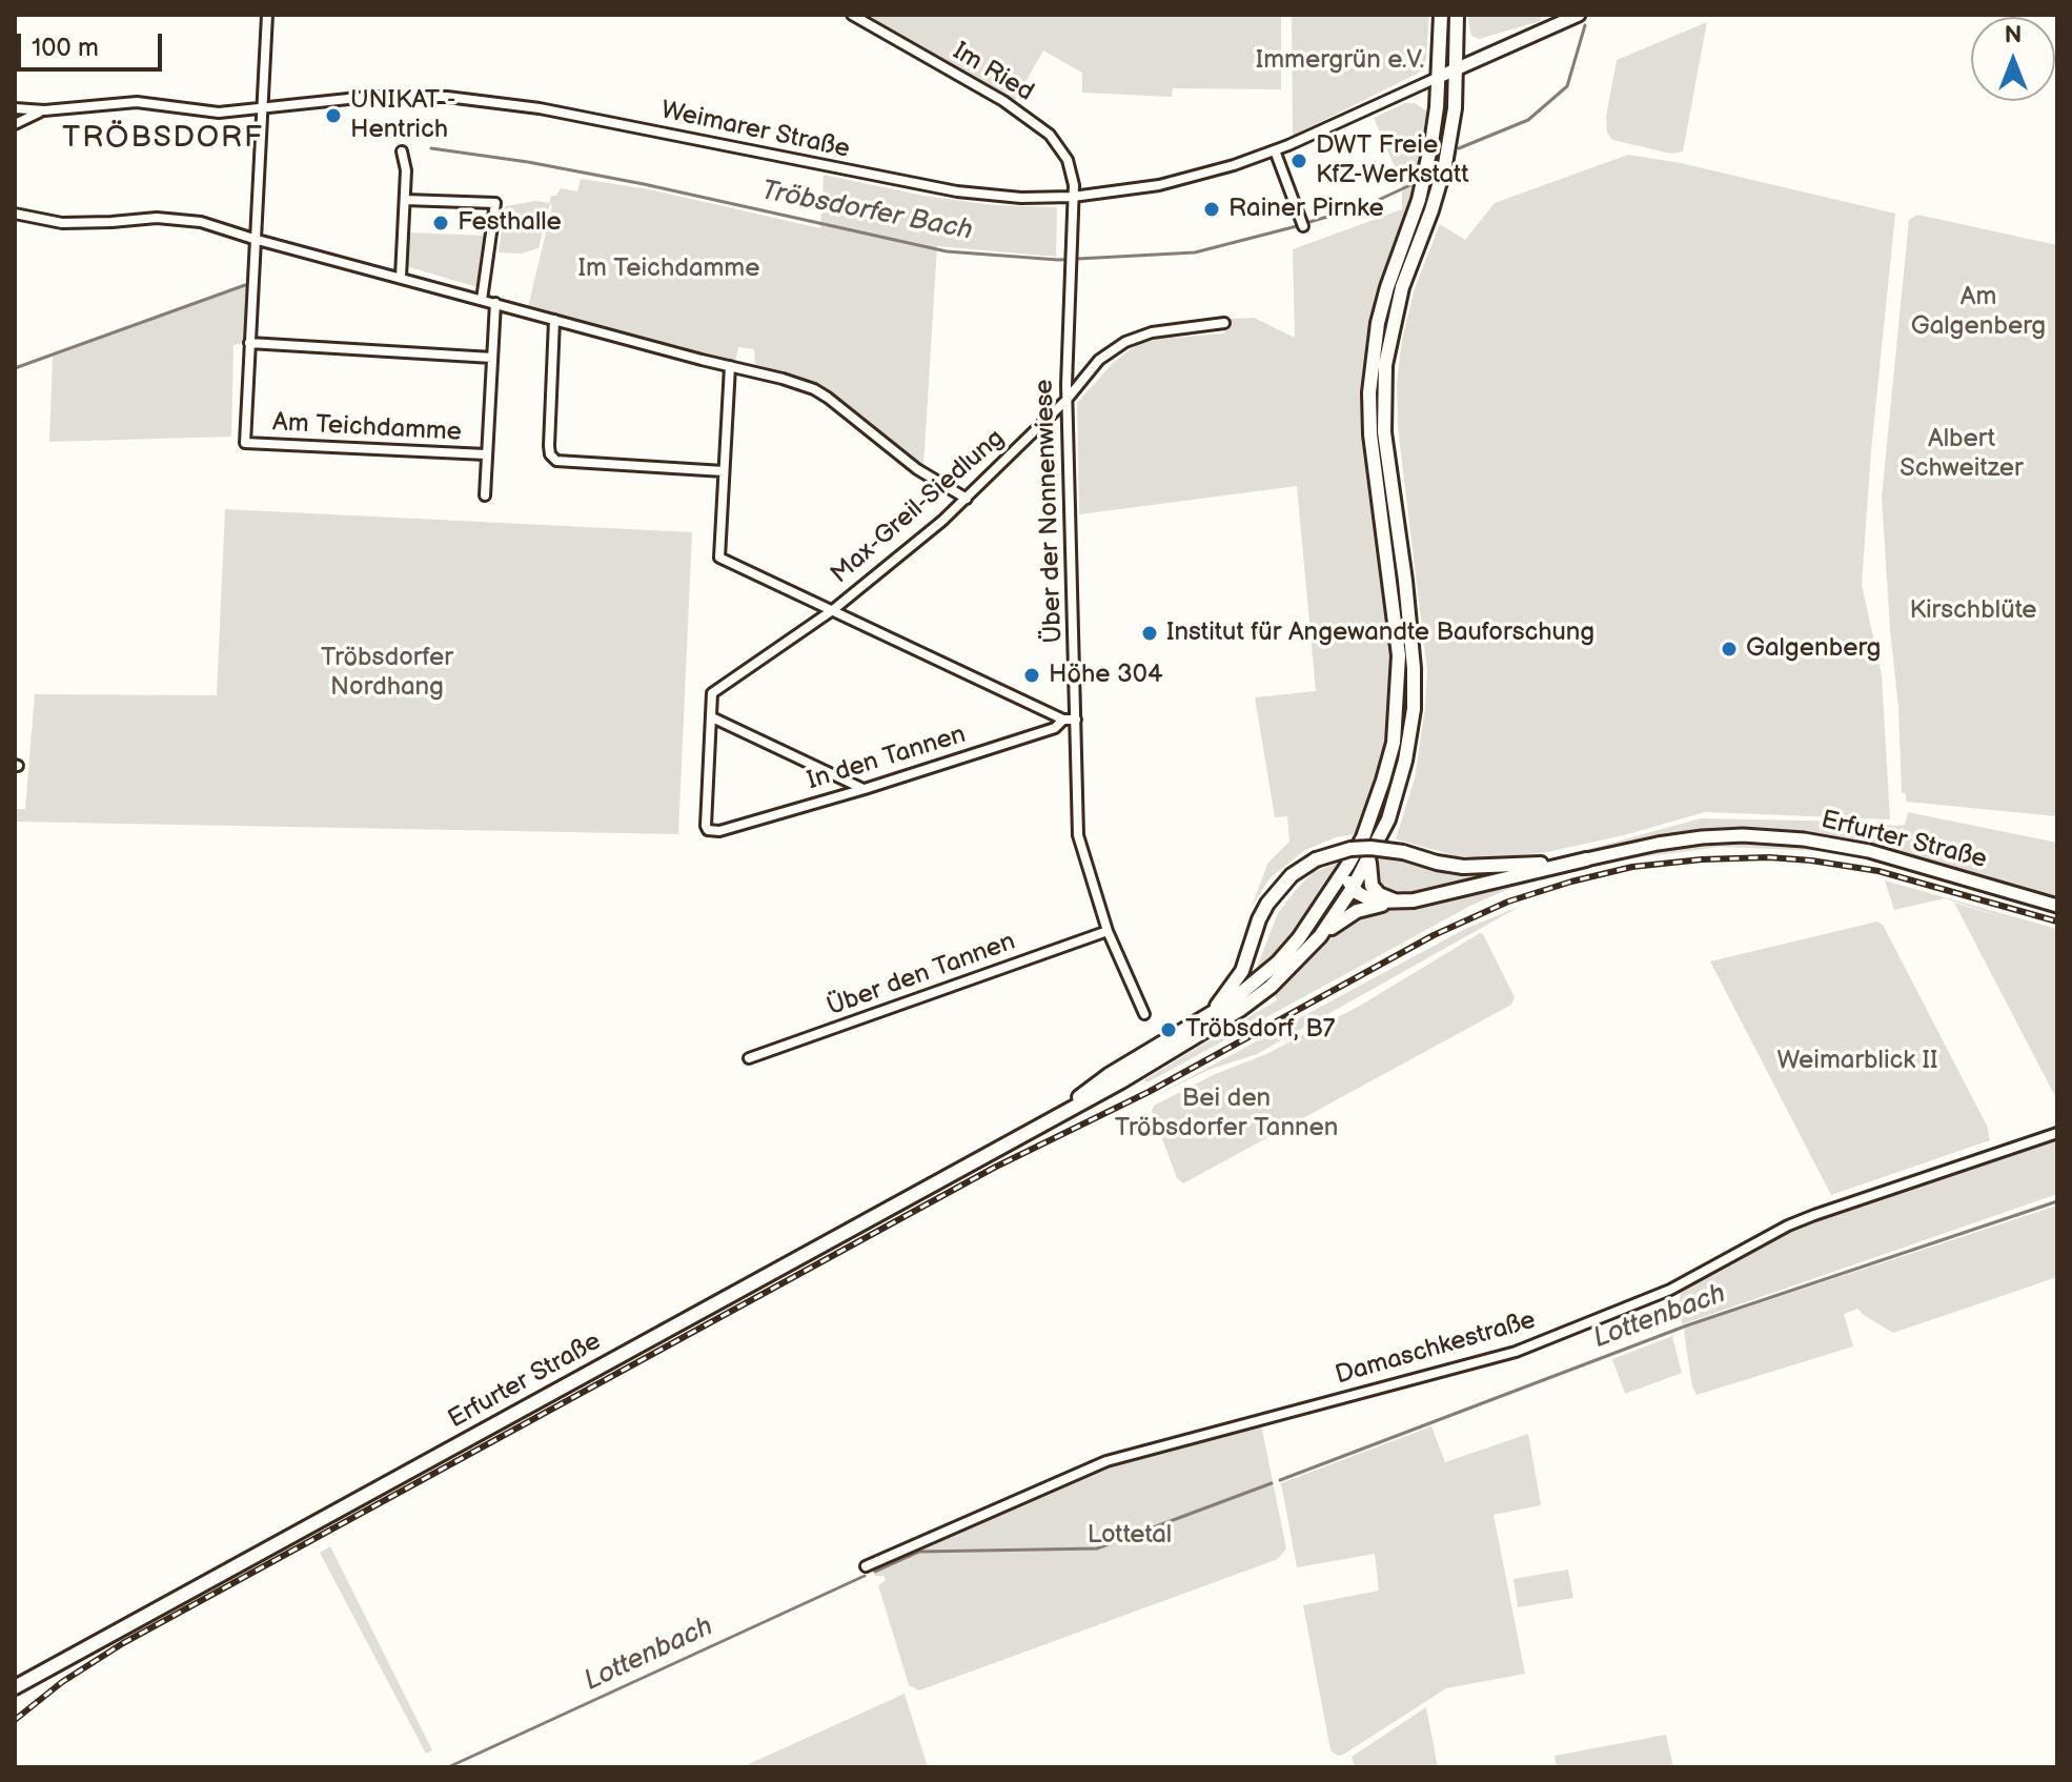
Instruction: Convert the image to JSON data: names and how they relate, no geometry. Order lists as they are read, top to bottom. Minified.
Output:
{"streets":{"main road":["Erfurter Straße"],"street":["Im Ried","Weimarer Straße","Am Teichdamme","Max-Greil-Siedlung","Über der Nonnenwiese","In den Tannen","Über den Tannen","Damaschkestraße"]},"crossings":[["Im Ried","Weimarer Straße"],["Im Ried","Über der Nonnenwiese"],["Weimarer Straße","Am Teichdamme"],["Weimarer Straße","Über der Nonnenwiese"],["Weimarer Straße","Erfurter Straße"],["Max-Greil-Siedlung","Über der Nonnenwiese"],["Max-Greil-Siedlung","In den Tannen"],["Über der Nonnenwiese","In den Tannen"],["Über der Nonnenwiese","Über den Tannen"]],"districts":["TRÖBSDORF"],"water":["Tröbsdorfer Bach","Lottenbach"],"parks":["Immergrün e.V.","Im Teichdamme","Am Galgenberg","Albert Schweitzer","Kirschblüte","Tröbsdorfer Nordhang","Weimarblick II","Bei den Tröbsdorfer Tannen","Lottetal"],"places":["UNIKAT - Hentrich","DWT Freie KfZ-Werkstatt","Rainer Pirnke","Festhalle","Institut für Angewandte Bauforschung","Galgenberg","Höhe 304","Tröbsdorf, B7"],"scale_bar":"100 m","north":"top"}
